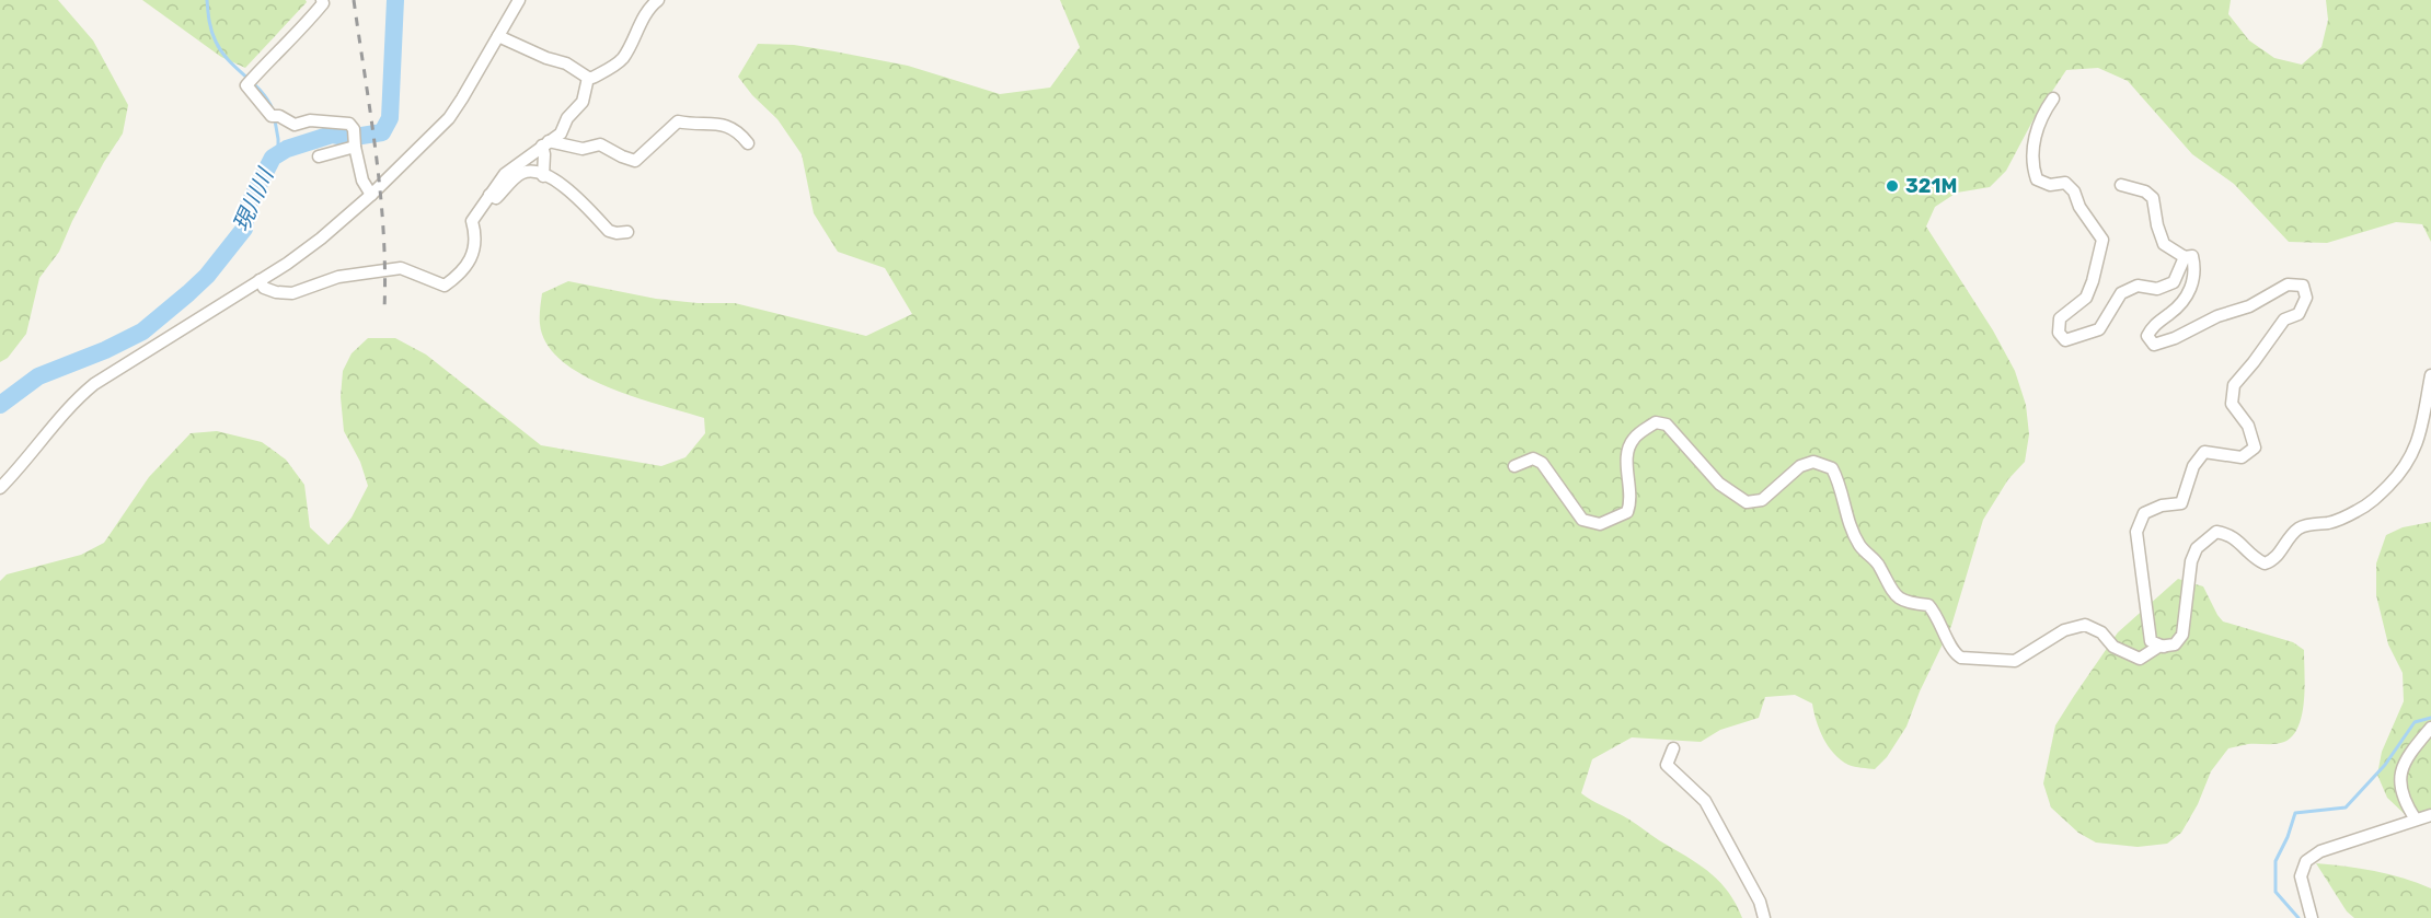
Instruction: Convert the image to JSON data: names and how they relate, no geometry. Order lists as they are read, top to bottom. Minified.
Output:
{"water":["現川川"],"places":["321M"]}
